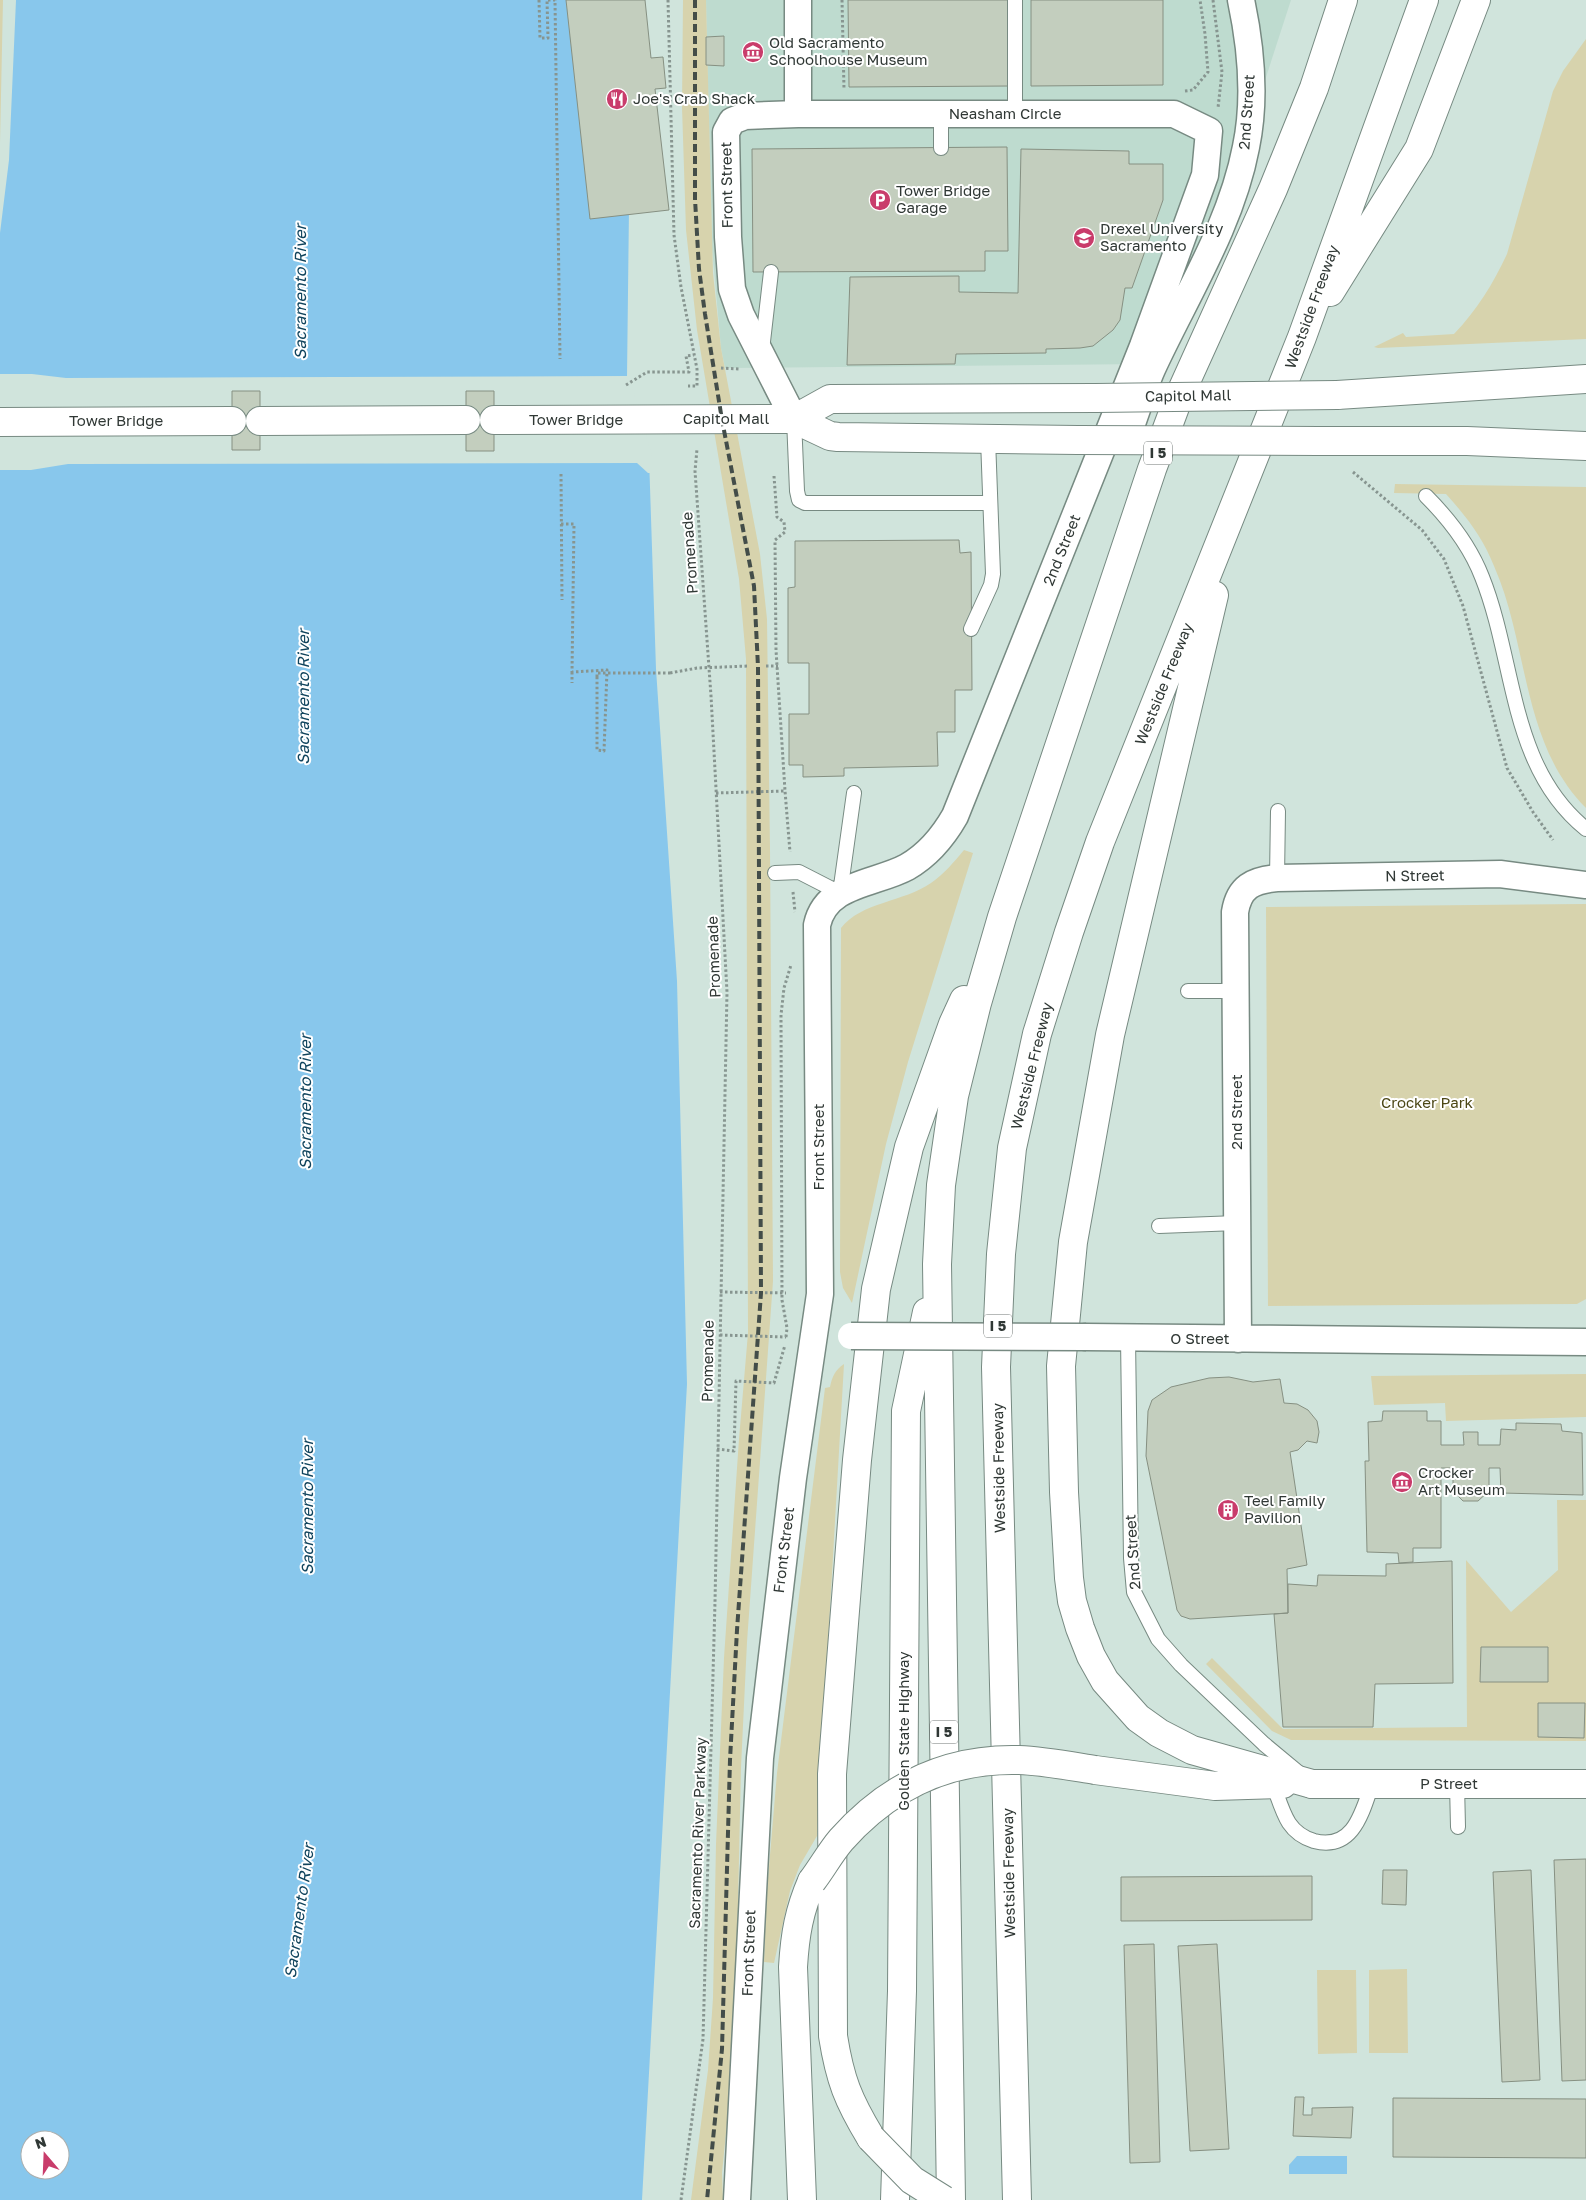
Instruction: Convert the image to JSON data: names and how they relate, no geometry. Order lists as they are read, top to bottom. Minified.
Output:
{"streets":{"main road":["Westside Freeway","Capitol Mall","Tower Bridge","I 5","Golden State Highway","P Street"],"street":["2nd Street","Neasham Circle","Front Street","N Street","O Street"],"path":["Promenade","Sacramento River Parkway"]},"crossings":[["2nd Street","Neasham Circle"],["2nd Street","Front Street"],["2nd Street","Capitol Mall"],["2nd Street","N Street"],["2nd Street","O Street"],["2nd Street","P Street"],["Neasham Circle","Front Street"],["Front Street","Capitol Mall"],["Front Street","O Street"],["Capitol Mall","Tower Bridge"],["I 5","Golden State Highway"],["Promenade","Sacramento River Parkway"]],"water":["Sacramento River"],"parks":["Crocker Park"],"places":{"museum":["Old Sacramento Schoolhouse Museum","Crocker Art Museum"],"restaurant":["Joe's Crab Shack"],"parking":["Tower Bridge Garage"],"school or university":["Drexel University Sacramento"],"building":["Teel Family Pavilion"]},"north":"top"}
